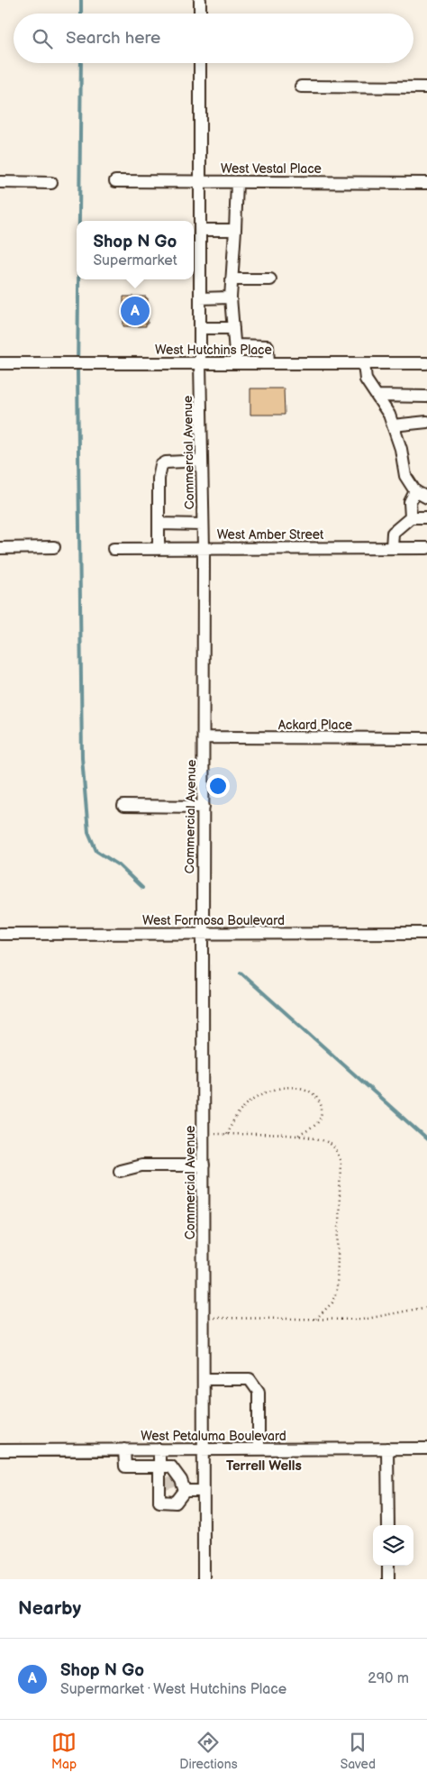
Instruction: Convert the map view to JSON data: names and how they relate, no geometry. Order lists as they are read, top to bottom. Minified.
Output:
{"streets":{"street":["West Vestal Place","West Hutchins Place","Commercial Avenue","West Amber Street","Ackard Place","West Formosa Boulevard","West Petaluma Boulevard"]},"crossings":[["West Vestal Place","Commercial Avenue"],["West Hutchins Place","Commercial Avenue"],["Commercial Avenue","West Amber Street"],["Commercial Avenue","Ackard Place"],["Commercial Avenue","West Formosa Boulevard"],["Commercial Avenue","West Petaluma Boulevard"]],"districts":["Terrell Wells"],"page":{"search":"Search here","popup":["Shop N Go","Supermarket"],"pins":"A","heading":"Nearby","list":[{"mark":"A","name":"Shop N Go","note":"Supermarket · West Hutchins Place","value":"290 m"}],"nav":["Map","Directions","Saved"]}}
